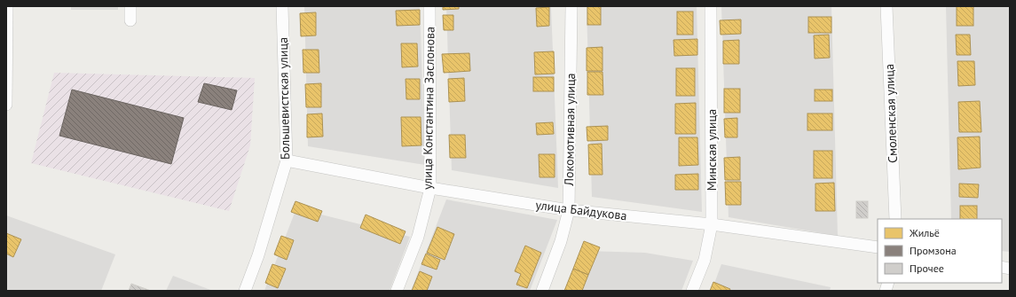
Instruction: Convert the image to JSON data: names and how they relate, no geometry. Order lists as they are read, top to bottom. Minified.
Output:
{"streets":{"street":["Большевистская улица","улица Константина Заслонова","Смоленская улица","Локомотивная улица","Минская улица","улица Байдукова"]},"crossings":[["Большевистская улица","улица Байдукова"],["улица Константина Заслонова","улица Байдукова"],["Локомотивная улица","улица Байдукова"],["Минская улица","улица Байдукова"]],"legend":["Жильё","Промзона","Прочее"]}
